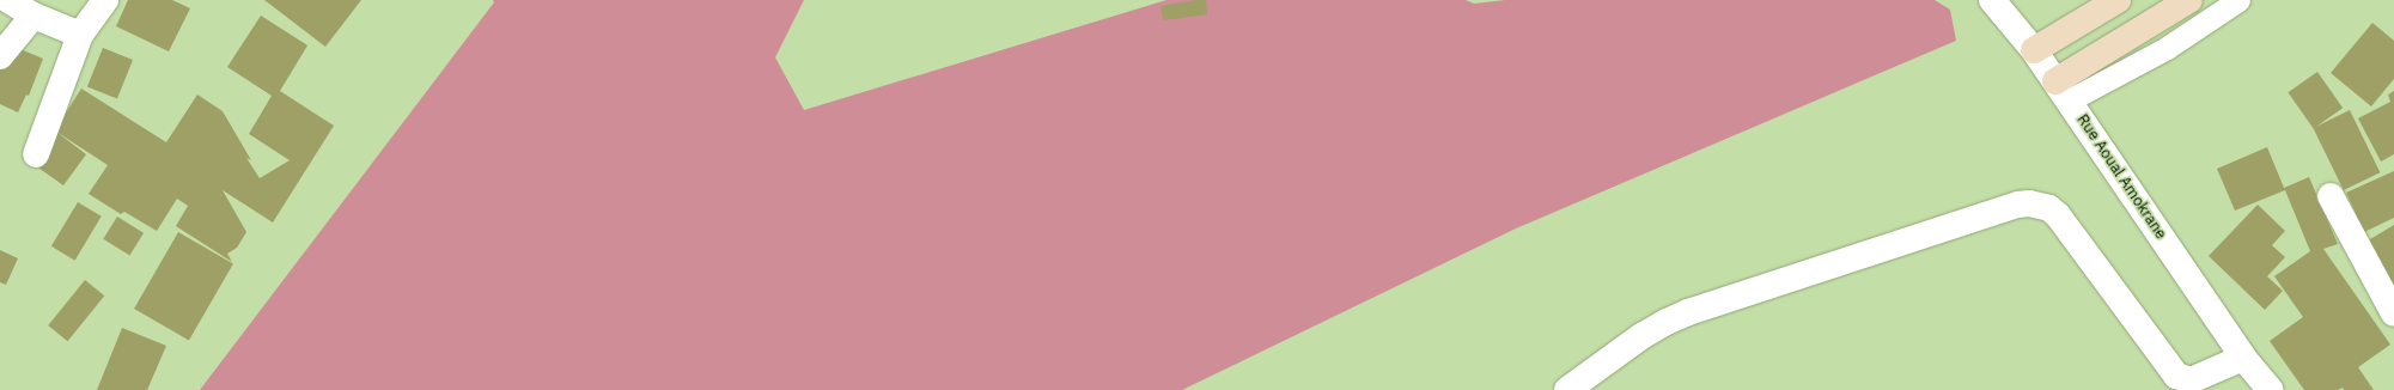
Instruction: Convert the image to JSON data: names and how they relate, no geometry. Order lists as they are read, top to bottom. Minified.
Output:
{"streets":{"street":["Rue Aoual Amokrane"]}}
